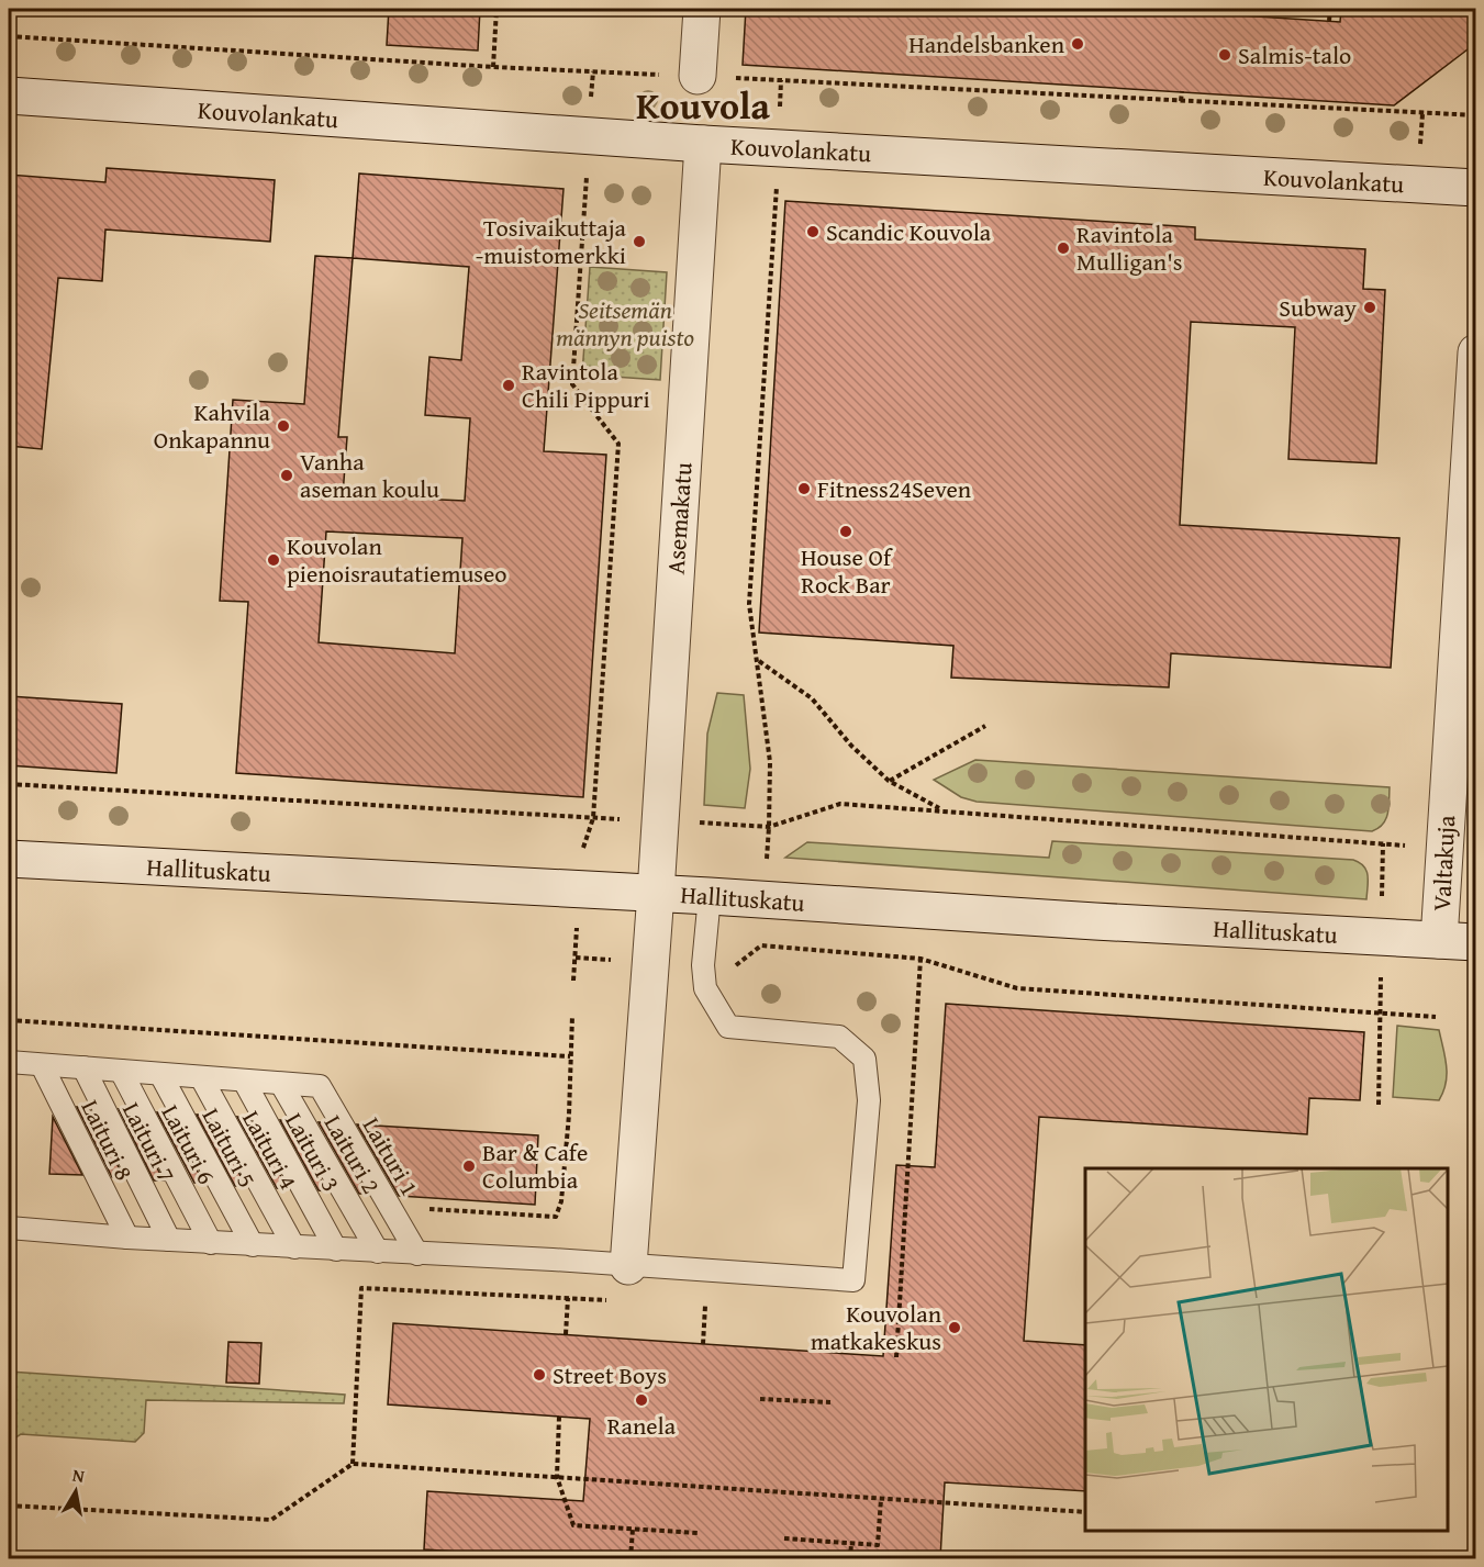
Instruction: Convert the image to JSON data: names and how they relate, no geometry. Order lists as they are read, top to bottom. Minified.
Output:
{"streets":{"street":["Kouvolankatu","Asemakatu","Valtakuja","Hallituskatu"],"lane":["Laituri 8","Laituri 7","Laituri 6","Laituri 5","Laituri 4","Laituri 3","Laituri 2","Laituri 1"]},"crossings":[["Kouvolankatu","Asemakatu"],["Asemakatu","Hallituskatu"],["Valtakuja","Hallituskatu"],["Laituri 2","Laituri 1"]],"districts":["Kouvola"],"parks":["Seitsemän männyn puisto"],"places":["Handelsbanken","Salmis-talo","Scandic Kouvola","Tosivaikuttaja -muistomerkki","Ravintola Mulligan's","Subway","Ravintola Chili Pippuri","Kahvila Onkapannu","Vanha aseman koulu","Fitness24Seven","House Of Rock Bar","Kouvolan pienoisrautatiemuseo","Bar & Cafe Columbia","Kouvolan matkakeskus","Street Boys","Ranela"],"north":"top"}
